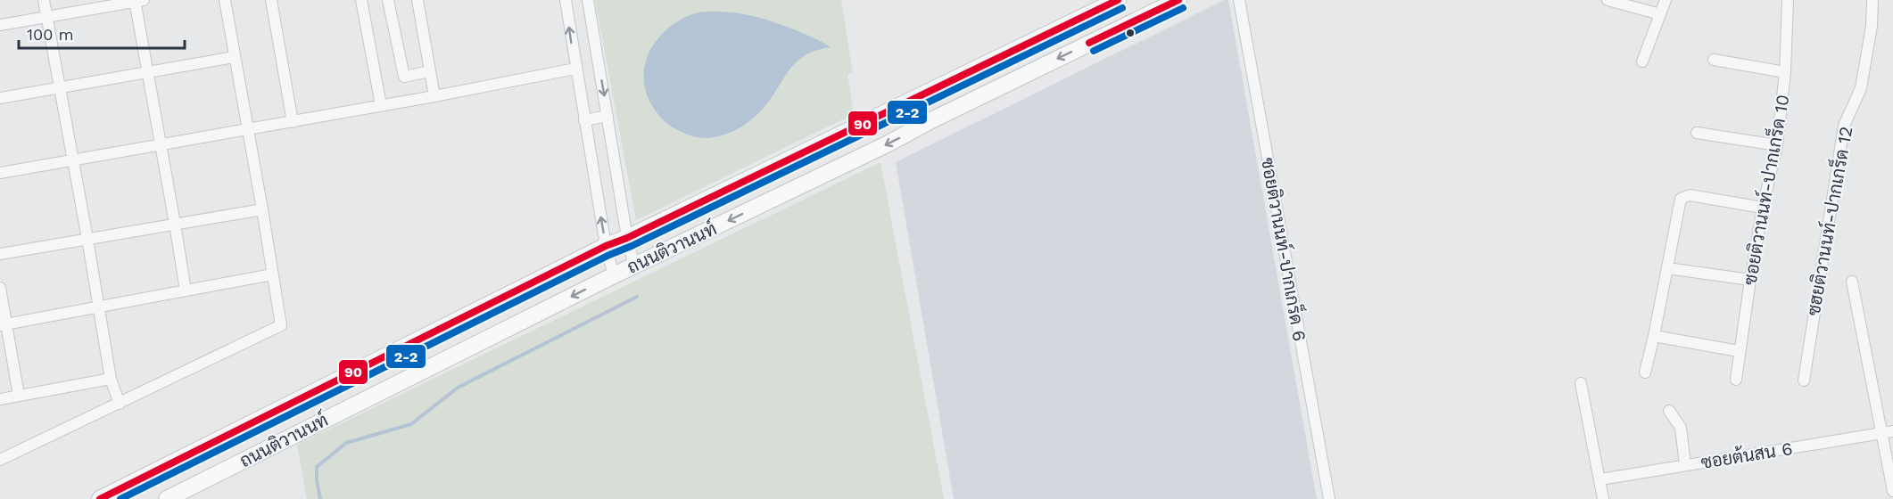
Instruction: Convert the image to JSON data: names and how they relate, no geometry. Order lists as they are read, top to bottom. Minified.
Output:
{"streets":{"main road":["ถนนติวานนท์"],"street":["ซอยติวานนท์-ปากเกร็ด 10","ซฮยติวานนท์-ปากเกร็ด 12","ซอยติวานนท์-ปากเกร็ด 6","ซอยต้นสน 6"]},"lines":["transit line 90","transit line 2-2"],"scale_bar":"100 m"}
